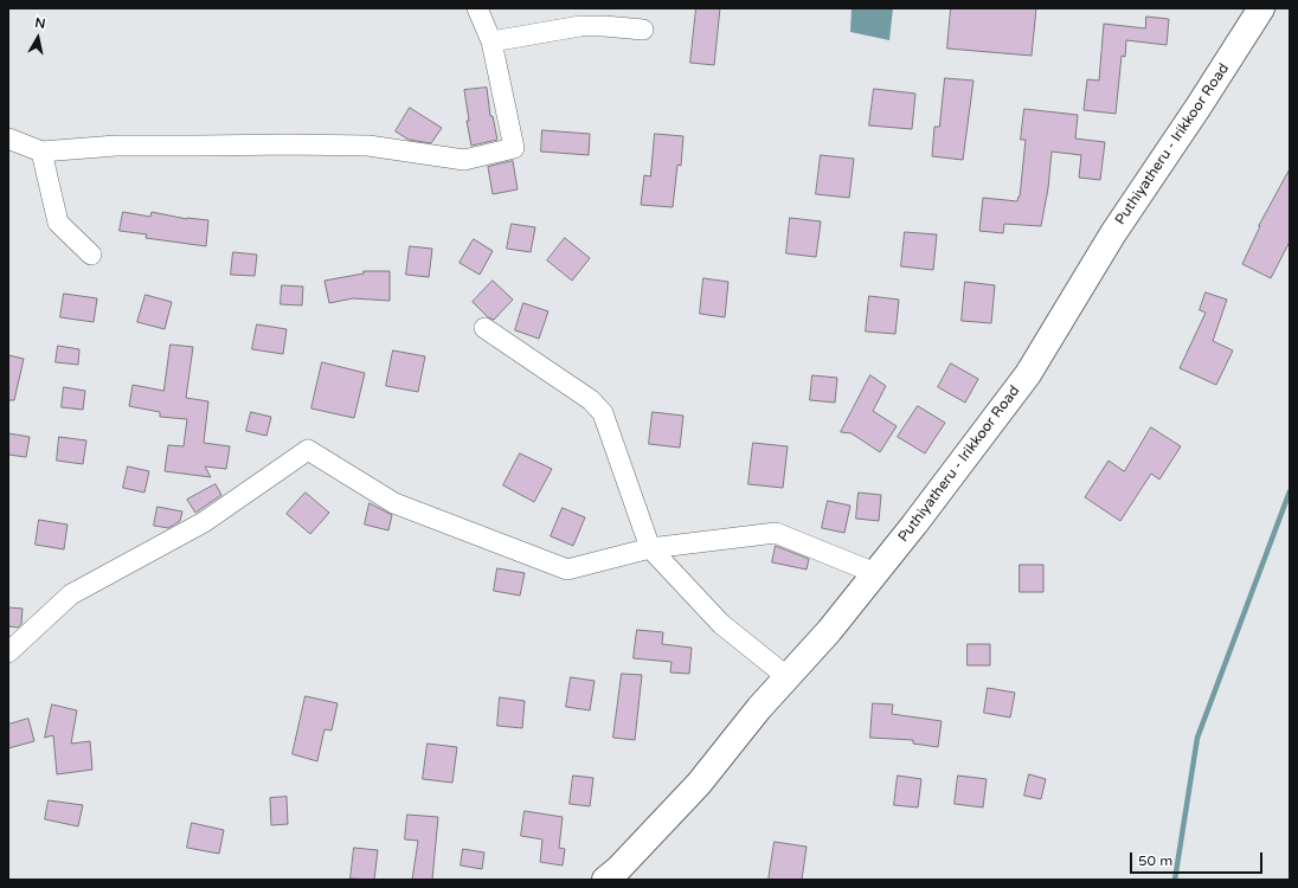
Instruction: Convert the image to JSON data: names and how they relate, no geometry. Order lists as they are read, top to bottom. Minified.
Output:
{"streets":{"main road":["Puthiyatheru - Irikkoor Road"]},"scale_bar":"50 m","north":"top"}
